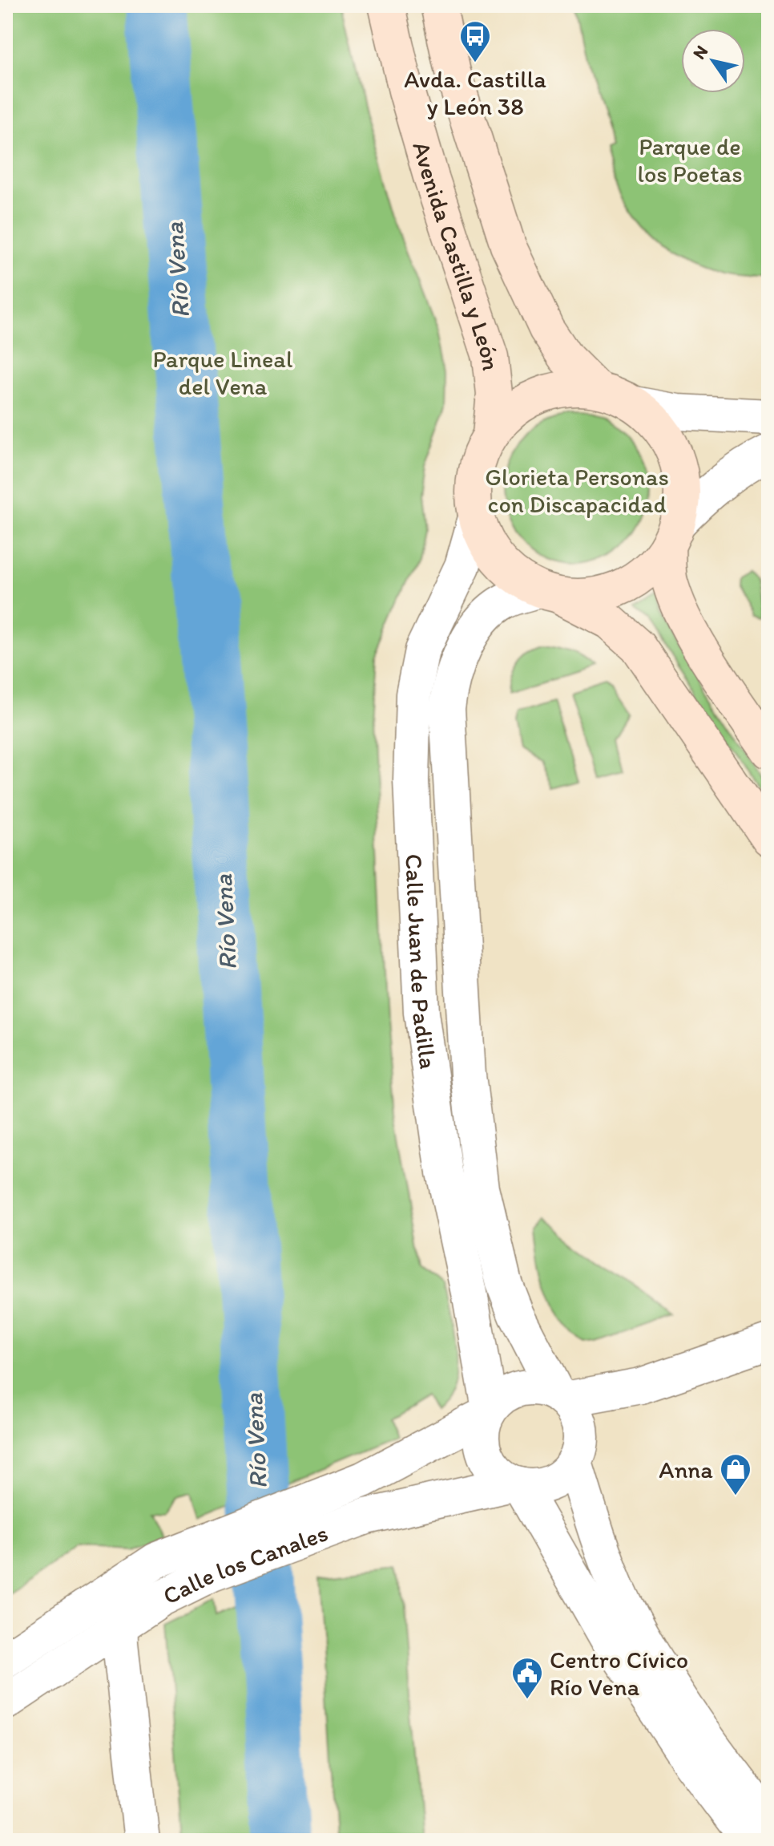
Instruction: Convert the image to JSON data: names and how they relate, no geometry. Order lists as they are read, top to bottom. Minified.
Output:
{"streets":{"main road":["Avenida Castilla y León"],"street":["Calle Juan de Padilla","Calle los Canales"]},"crossings":[["Avenida Castilla y León","Calle Juan de Padilla"],["Calle Juan de Padilla","Calle los Canales"]],"water":["Río Vena"],"parks":["Parque de los Poetas","Parque Lineal del Vena","Glorieta Personas con Discapacidad"],"places":{"bus stop":["Avda. Castilla y León 38"],"shop":["Anna"],"public building":["Centro Cívico Río Vena"]},"north":"top left"}
